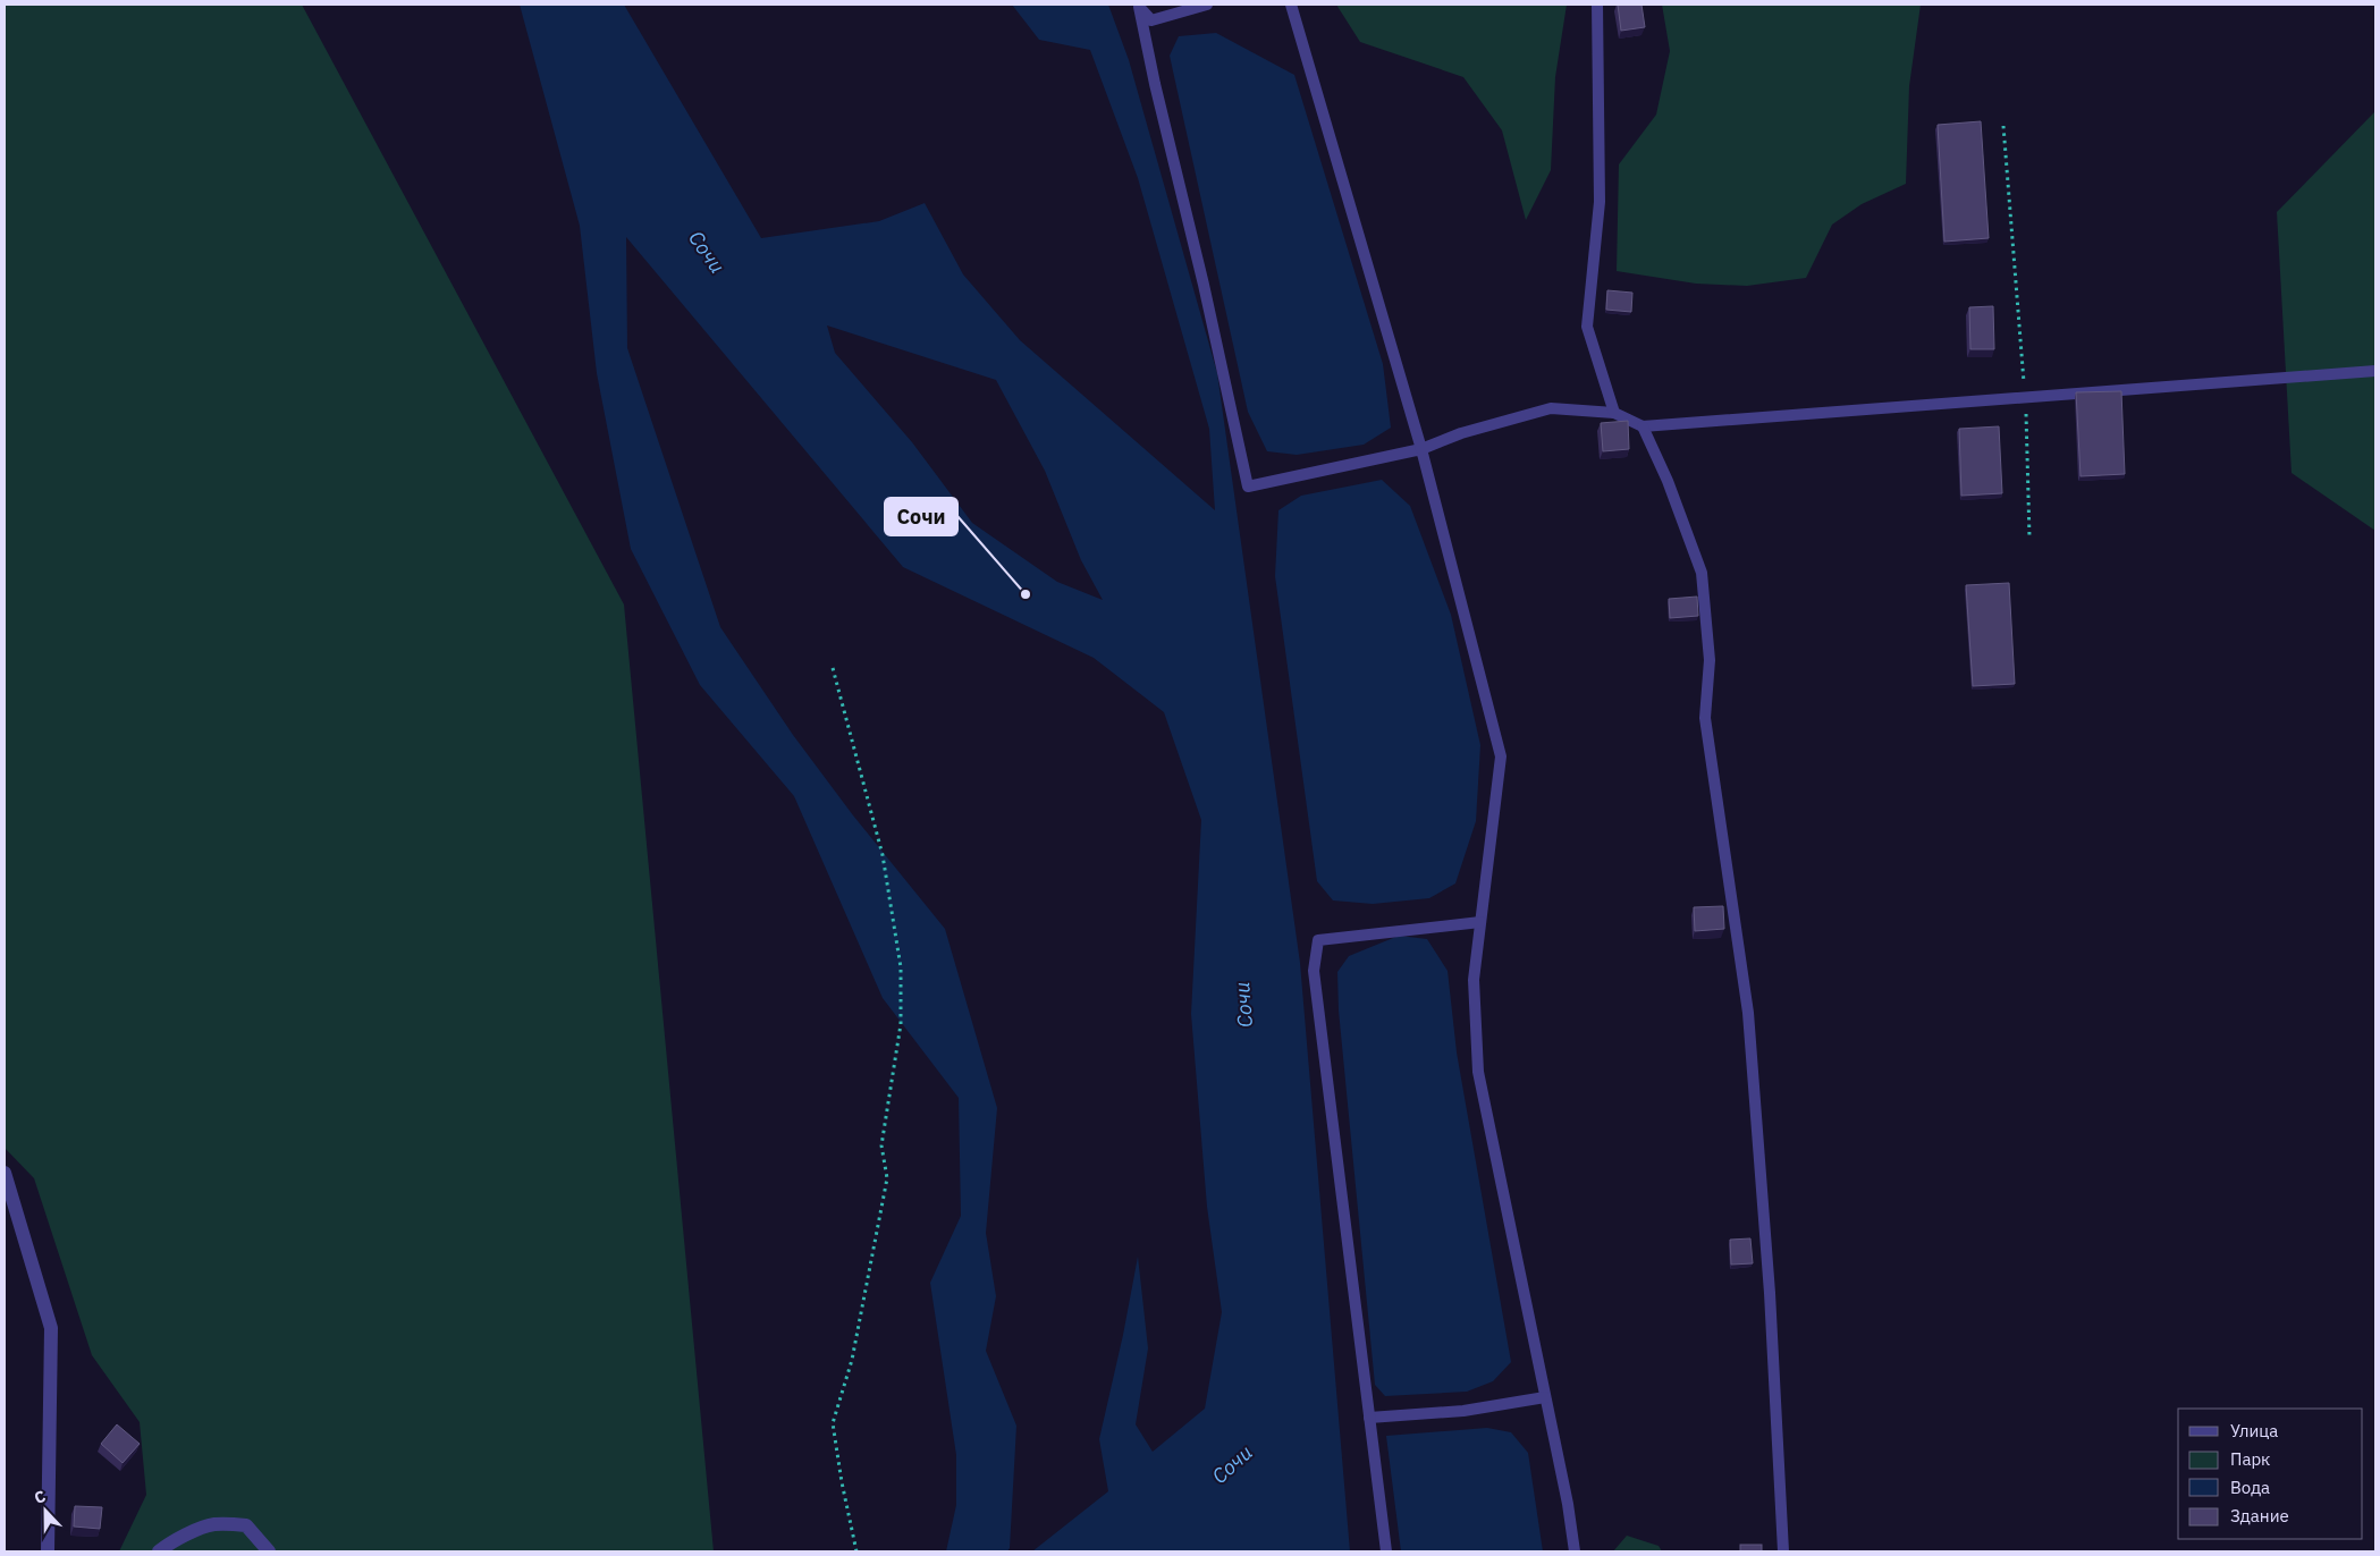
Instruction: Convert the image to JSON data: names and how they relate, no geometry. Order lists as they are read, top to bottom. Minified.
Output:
{"water":["Сочи"],"places":["Сочи"],"legend":["Улица","Парк","Вода","Здание"],"north":"top"}
